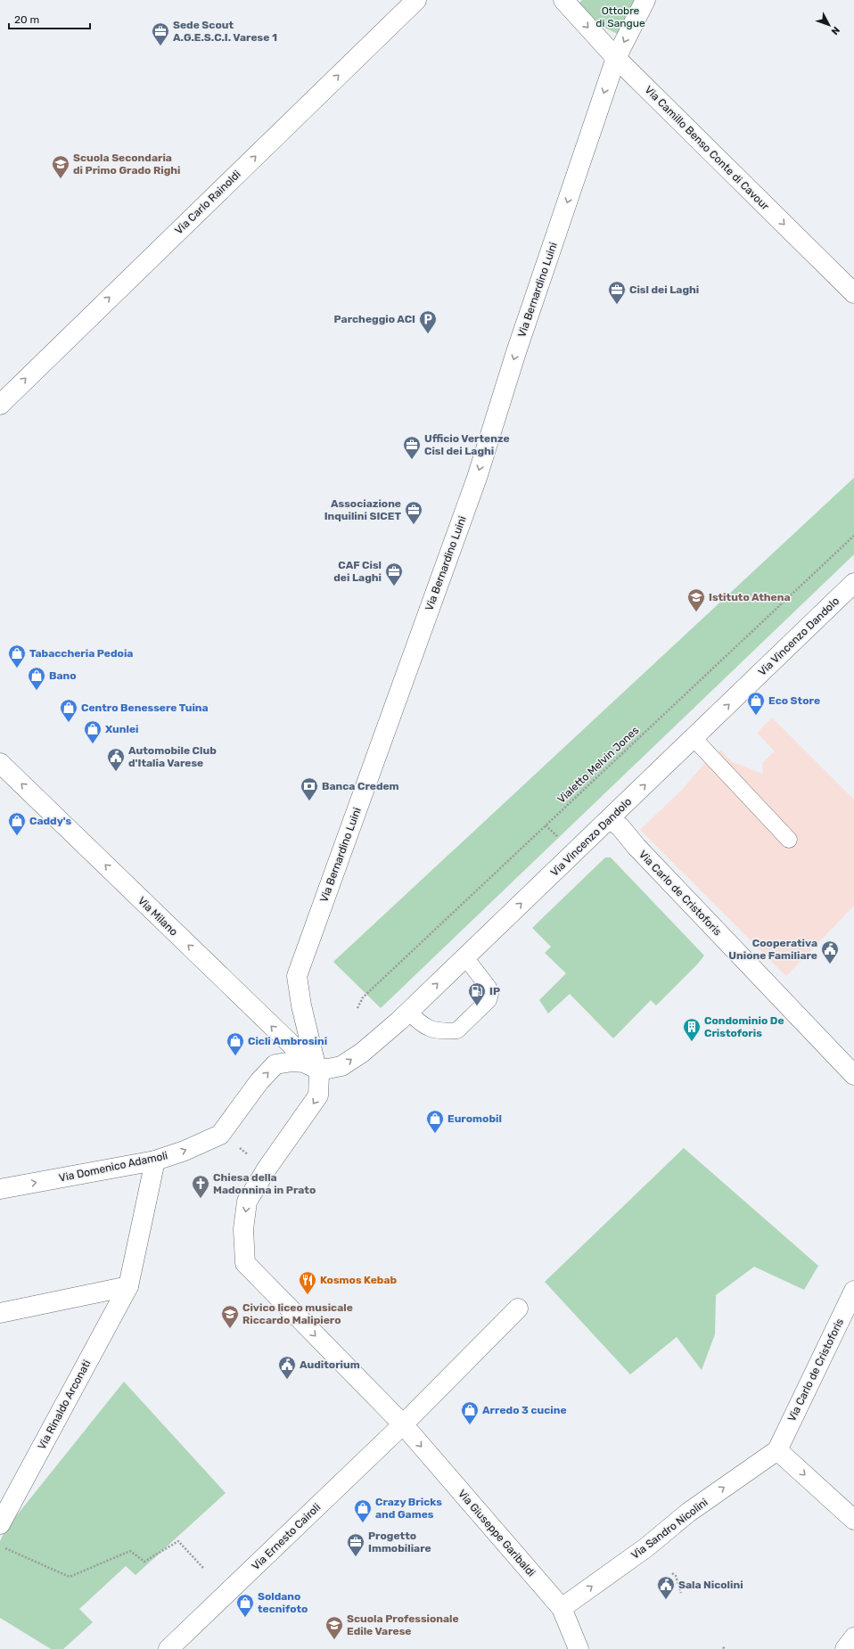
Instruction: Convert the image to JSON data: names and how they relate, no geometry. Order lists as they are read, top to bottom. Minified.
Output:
{"streets":{"street":["Via Camillo Benso Conte di Cavour","Via Carlo Rainoldi","Via Bernardino Luini","Via Vincenzo Dandolo","Via Carlo de Cristoforis","Via Milano","Via Domenico Adamoli","Via Rinaldo Arconati","Via Sandro Nicolini","Via Giuseppe Garibaldi","Via Ernesto Cairoli"],"path":["Vialetto Melvin Jones"]},"crossings":[["Via Camillo Benso Conte di Cavour","Via Bernardino Luini"],["Via Bernardino Luini","Via Vincenzo Dandolo"],["Via Bernardino Luini","Via Milano"],["Via Bernardino Luini","Via Domenico Adamoli"],["Via Bernardino Luini","Via Giuseppe Garibaldi"],["Via Vincenzo Dandolo","Via Carlo de Cristoforis"],["Via Vincenzo Dandolo","Via Milano"],["Via Vincenzo Dandolo","Via Domenico Adamoli"],["Via Vincenzo Dandolo","Via Giuseppe Garibaldi"],["Via Carlo de Cristoforis","Via Sandro Nicolini"],["Via Milano","Via Domenico Adamoli"],["Via Milano","Via Giuseppe Garibaldi"],["Via Domenico Adamoli","Via Rinaldo Arconati"],["Via Domenico Adamoli","Via Giuseppe Garibaldi"],["Via Sandro Nicolini","Via Giuseppe Garibaldi"],["Via Giuseppe Garibaldi","Via Ernesto Cairoli"]],"one_way":["Via Camillo Benso Conte di Cavour","Via Carlo Rainoldi","Via Bernardino Luini","Via Vincenzo Dandolo","Via Milano","Via Sandro Nicolini","Via Giuseppe Garibaldi"],"parks":["Ottobre di Sangue"],"places":{"office":["Sede Scout A.G.E.S.C.I. Varese 1","Cisl dei Laghi","Ufficio Vertenze Cisl dei Laghi","Associazione Inquilini SICET","CAF Cisl dei Laghi","Progetto Immobiliare"],"school or university":["Scuola Secondaria di Primo Grado Righi","Istituto Athena","Civico liceo musicale Riccardo Malipiero","Scuola Professionale Edile Varese"],"parking":["Parcheggio ACI"],"shop":["Tabaccheria Pedoia","Bano","Eco Store","Centro Benessere Tuina","Xunlei","Caddy's","Cicli Ambrosini","Euromobil","Arredo 3 cucine","Crazy Bricks and Games","Soldano tecnifoto"],"public building":["Automobile Club d'Italia Varese","Cooperativa Unione Familiare","Auditorium","Sala Nicolini"],"bank":["Banca Credem"],"fuel station":["IP"],"building":["Condominio De Cristoforis"],"church":["Chiesa della Madonnina in Prato"],"restaurant":["Kosmos Kebab"]},"scale_bar":"20 m","north":"bottom right"}
